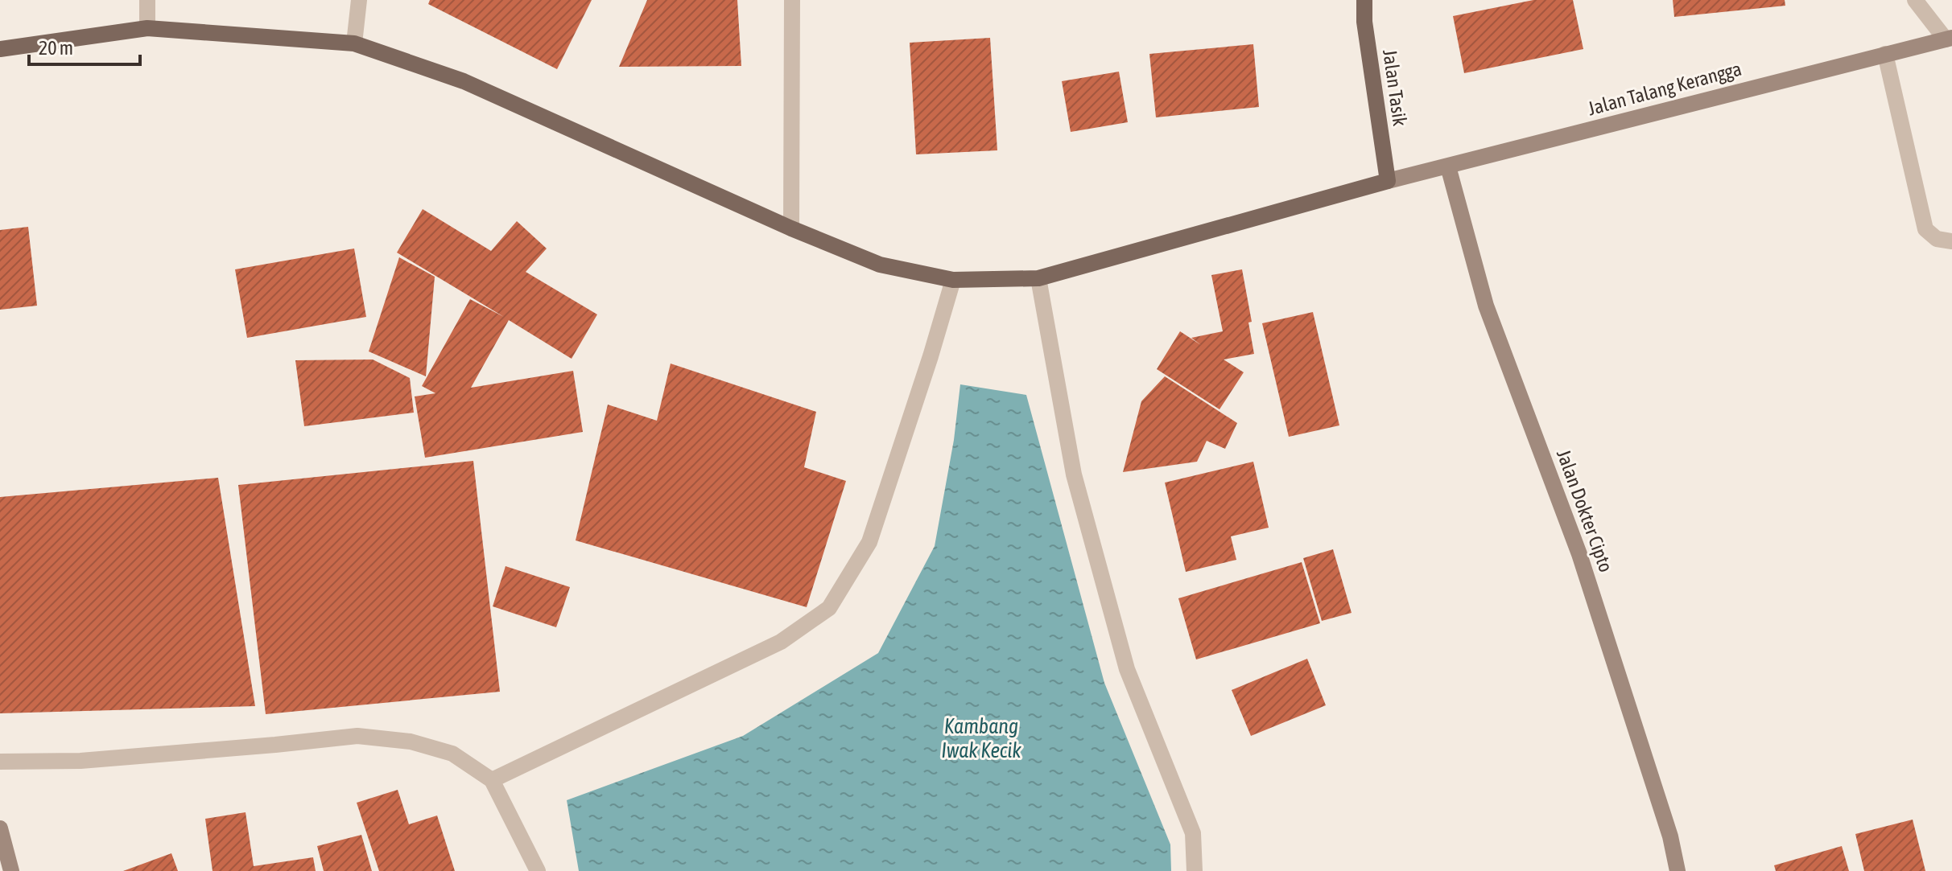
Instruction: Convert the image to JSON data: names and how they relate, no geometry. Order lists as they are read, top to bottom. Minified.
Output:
{"streets":{"main road":["Jalan Tasik"],"street":["Jalan Talang Kerangga","Jalan Dokter Cipto"]},"crossings":[["Jalan Tasik","Jalan Talang Kerangga"],["Jalan Talang Kerangga","Jalan Dokter Cipto"]],"water":["Kambang Iwak Kecik"],"scale_bar":"20 m"}
